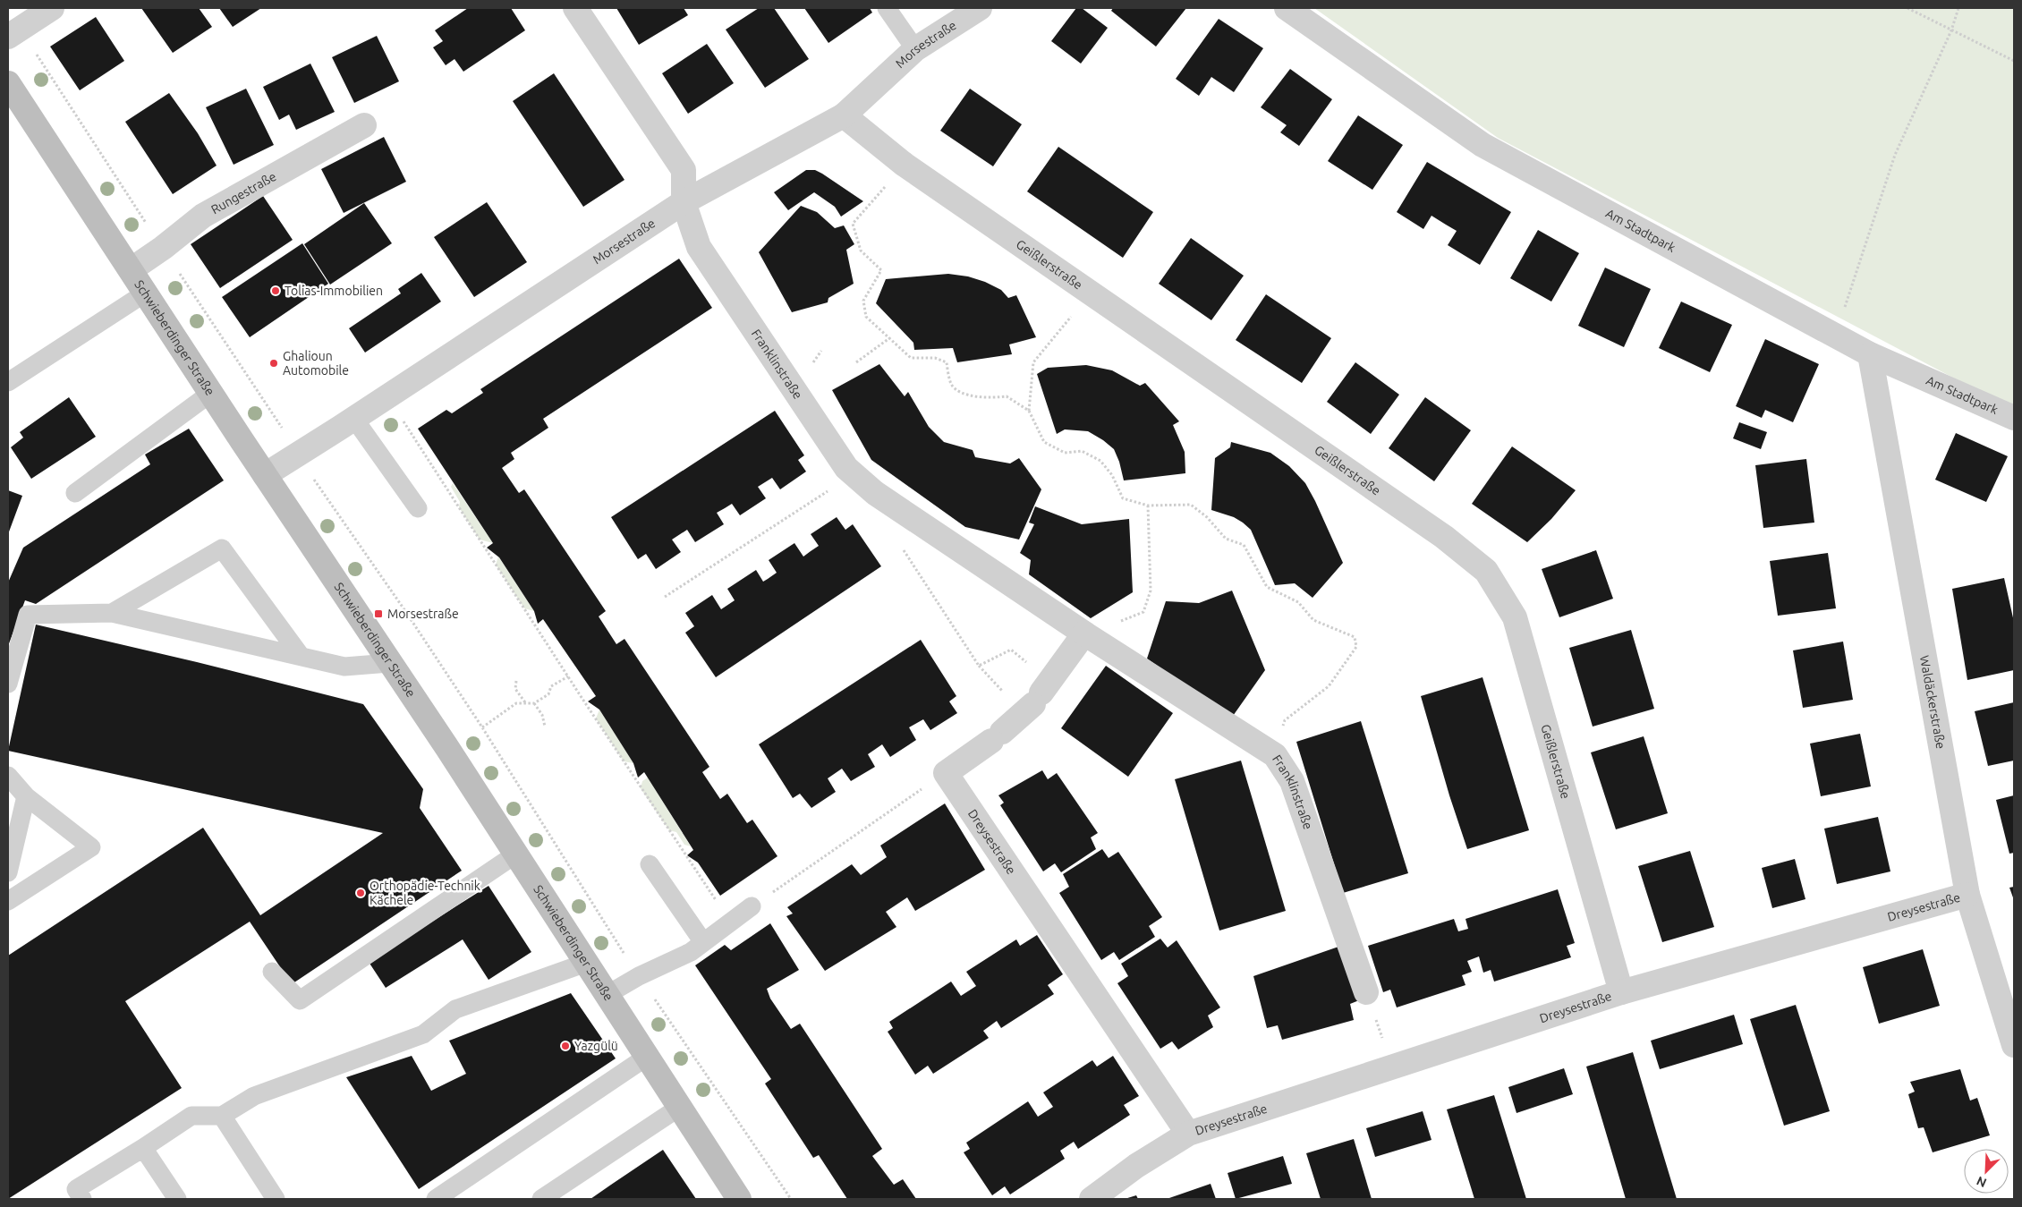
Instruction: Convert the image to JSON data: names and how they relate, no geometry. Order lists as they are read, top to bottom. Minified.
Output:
{"streets":{"main road":["Schwieberdinger Straße"],"street":["Morsestraße","Rungestraße","Am Stadtpark","Geißlerstraße","Franklinstraße","Waldäckerstraße","Dreysestraße"]},"crossings":[["Morsestraße","Geißlerstraße"],["Morsestraße","Schwieberdinger Straße"],["Morsestraße","Franklinstraße"],["Rungestraße","Schwieberdinger Straße"],["Am Stadtpark","Waldäckerstraße"],["Geißlerstraße","Dreysestraße"],["Waldäckerstraße","Dreysestraße"]],"places":{"other":["Tolias-Immobilien","Ghalioun Automobile","Orthopädie-Technik Kächele","Yazgülü"],"transit":["Morsestraße"]},"north":"bottom left"}
